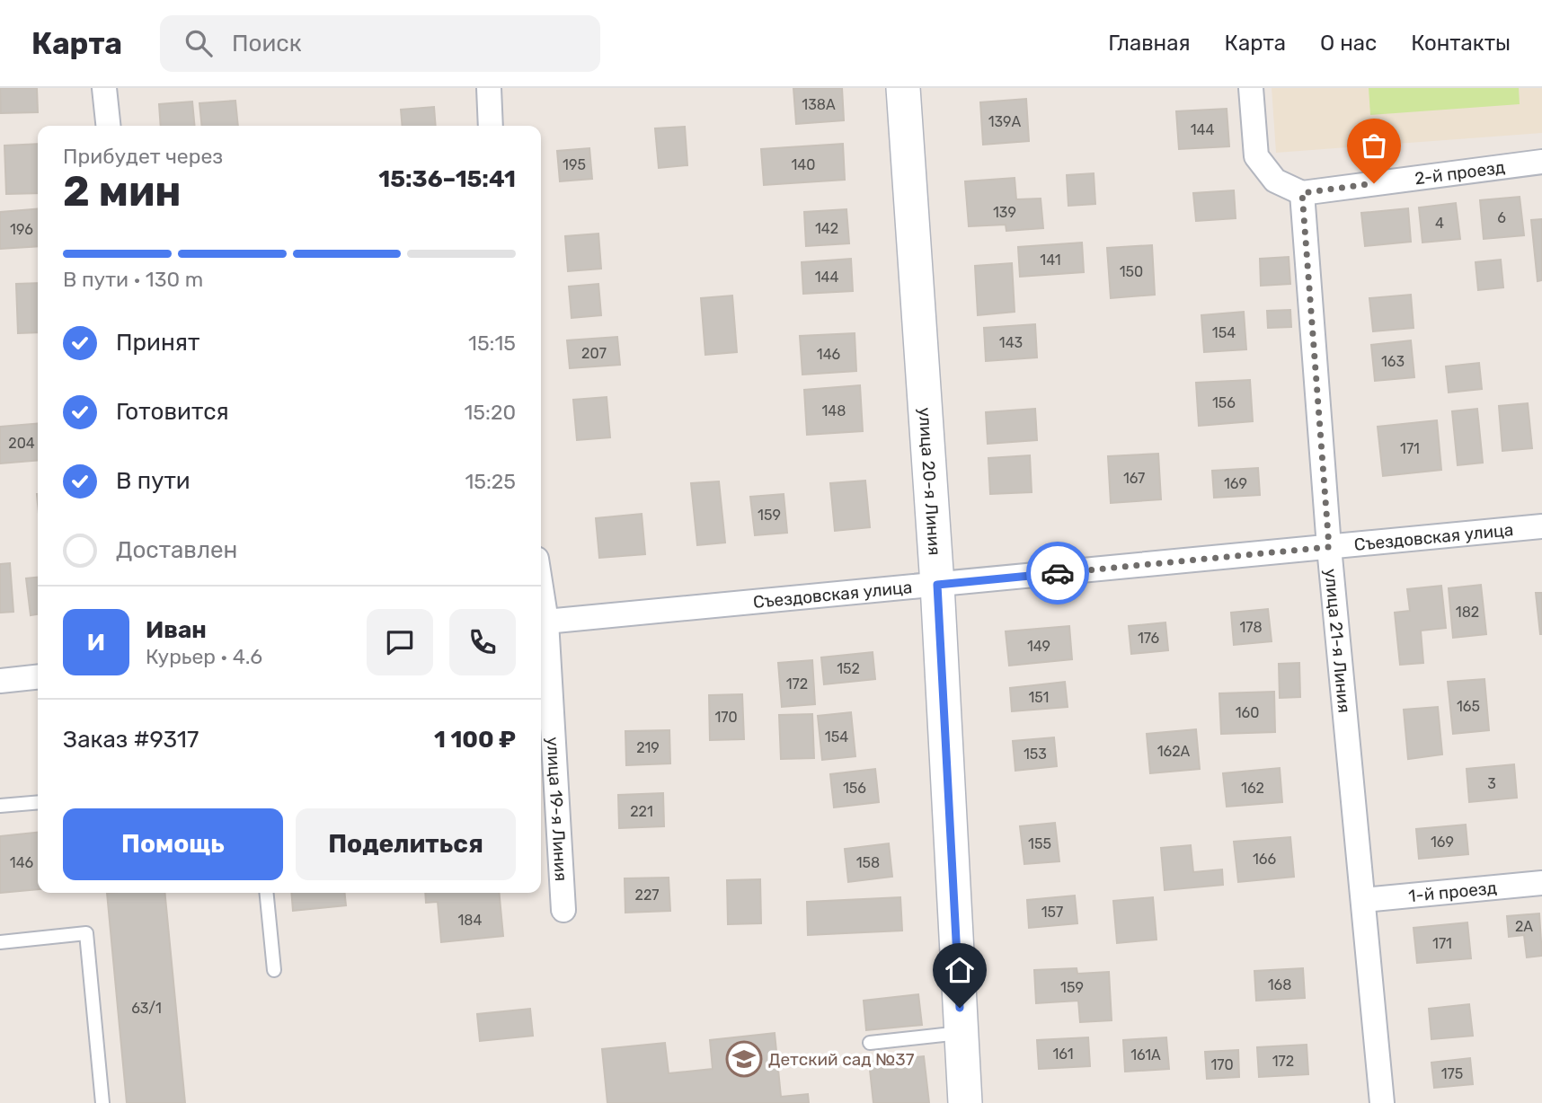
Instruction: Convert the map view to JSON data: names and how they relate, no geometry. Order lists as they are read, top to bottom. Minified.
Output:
{"streets":{"main road":["улица 20-я Линия"],"street":["2-й проезд","Съездовская улица","улица 21-я Линия","улица 19-я Линия","1-й проезд"]},"crossings":[["2-й проезд","улица 21-я Линия"],["улица 20-я Линия","Съездовская улица"],["Съездовская улица","улица 21-я Линия"],["Съездовская улица","улица 19-я Линия"],["улица 21-я Линия","1-й проезд"]],"places":{"school or university":["Детский сад №37"]},"house_numbers":["138А","139А","144","195","140","139","6","4","142","196","141","150","144","154","143","207","146","163","156","148","204","171","167","169","159","182","178","176","149","152","172","151","165","160","170","154","219","162А","153","3","156","162","221","169","155","166","146","158","227","157","184","2А","171","168","159","63/1","161","161А","172","170","175"],"page":{"header":"Карта","search":"Поиск","nav":["Главная","Карта","О нас","Контакты"],"heading":["2 мин","Прибудет через","15:36–15:41"],"panel":["Иван","Курьер · 4.6","Заказ #9317","1 100 ₽"],"bar":"В пути · 130 m","list":[["Принят","15:15"],["Готовится","15:20"],["В пути","15:25"],"Доставлен"],"round":"И","buttons":["Помощь","Поделиться"]}}
